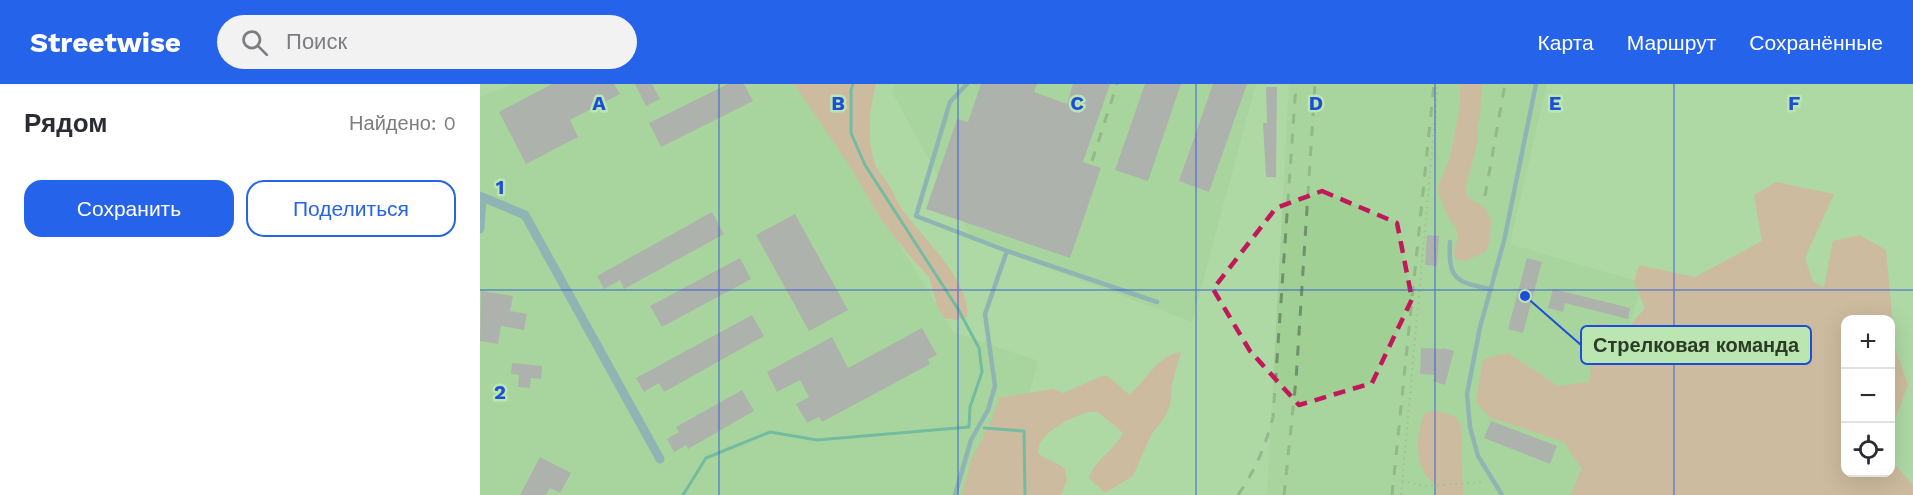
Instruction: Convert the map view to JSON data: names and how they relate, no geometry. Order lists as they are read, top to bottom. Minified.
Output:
{"places":["Стрелковая команда"],"page":{"header":"Streetwise","search":"Поиск","nav":["Карта","Маршрут","Сохранённые"],"heading":["Рядом","Найдено: 0"],"buttons":["Сохранить","Поделиться"],"map_buttons":["+","−"]},"grid":{"columns":["A","B","C","D","E","F"],"rows":["1","2"]}}
